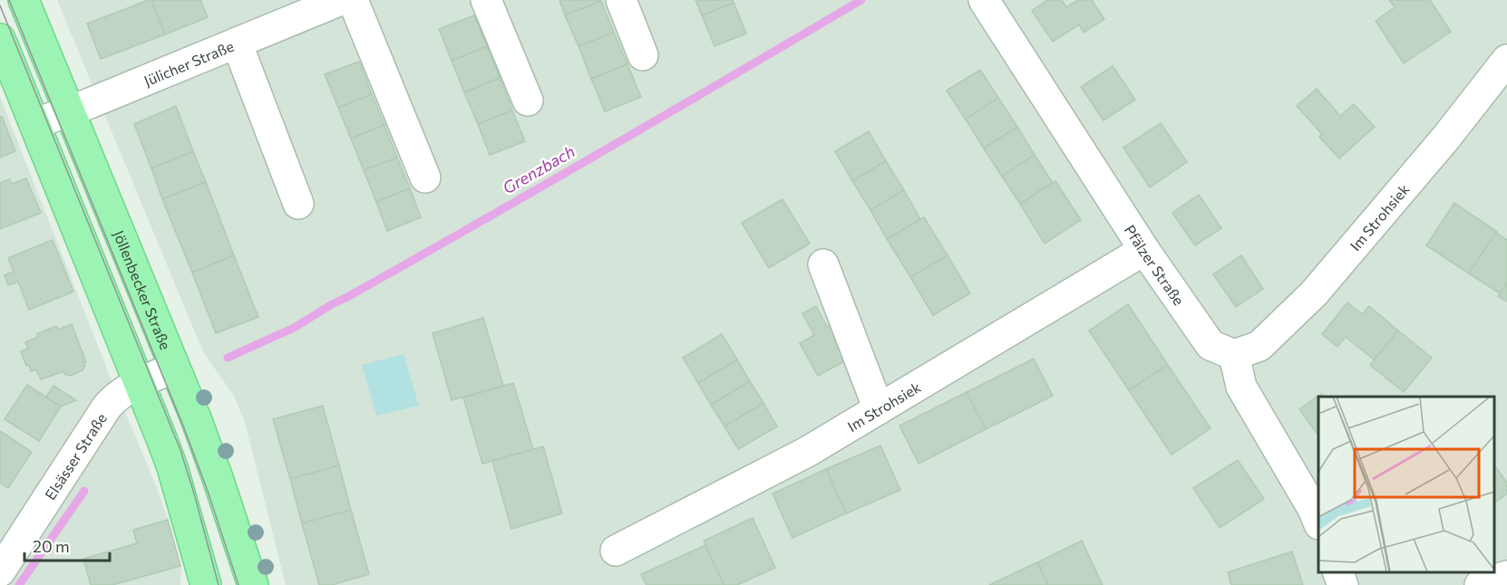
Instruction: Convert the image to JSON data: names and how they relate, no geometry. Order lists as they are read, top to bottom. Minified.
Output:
{"streets":{"main road":["Jöllenbecker Straße"],"street":["Jülicher Straße","Im Strohsiek","Pfälzer Straße","Elsässer Straße"]},"crossings":[["Jülicher Straße","Jöllenbecker Straße"],["Im Strohsiek","Pfälzer Straße"],["Jöllenbecker Straße","Elsässer Straße"]],"water":["Grenzbach"],"scale_bar":"20 m"}
